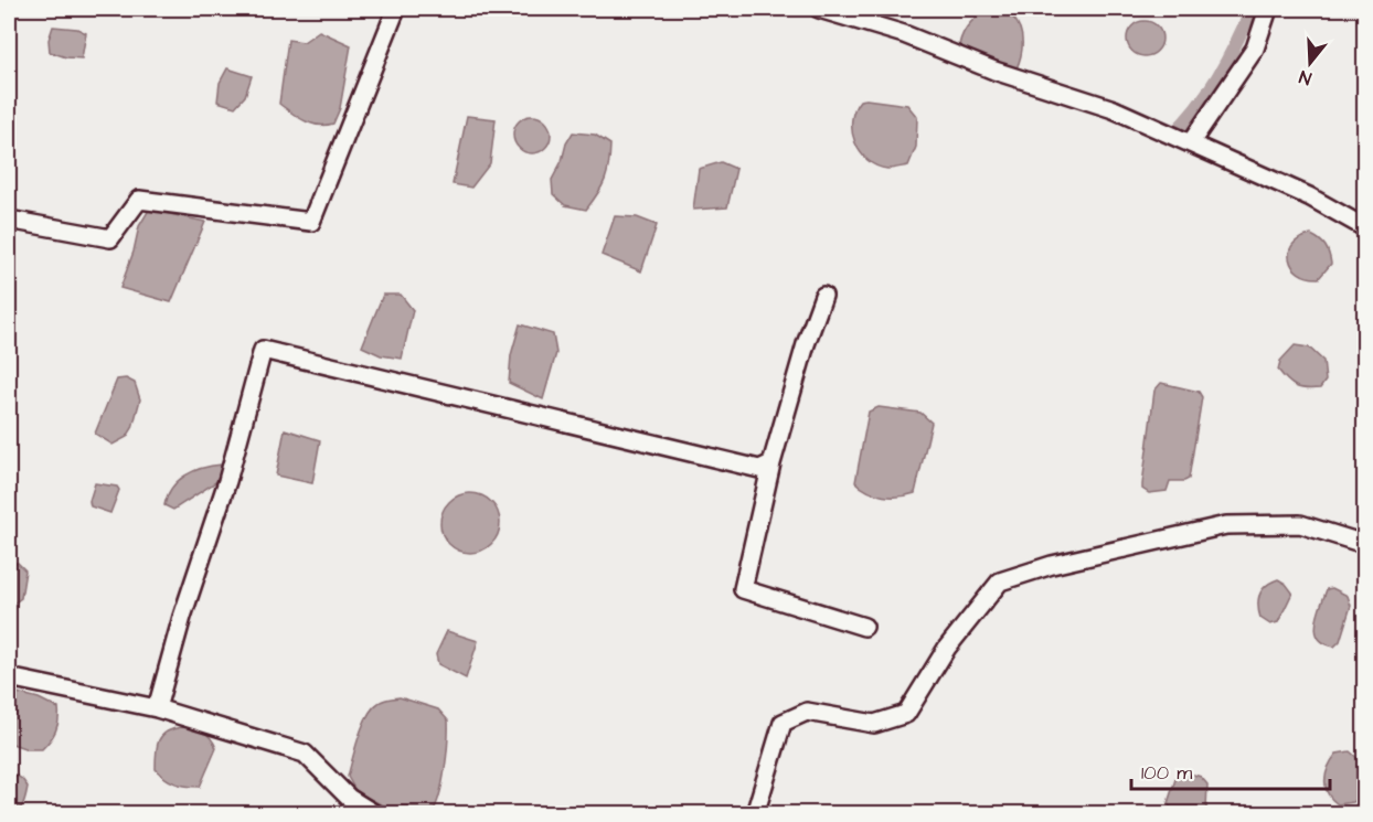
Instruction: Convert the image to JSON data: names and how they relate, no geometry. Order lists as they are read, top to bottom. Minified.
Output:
{"scale_bar":"100 m","north":"bottom"}
